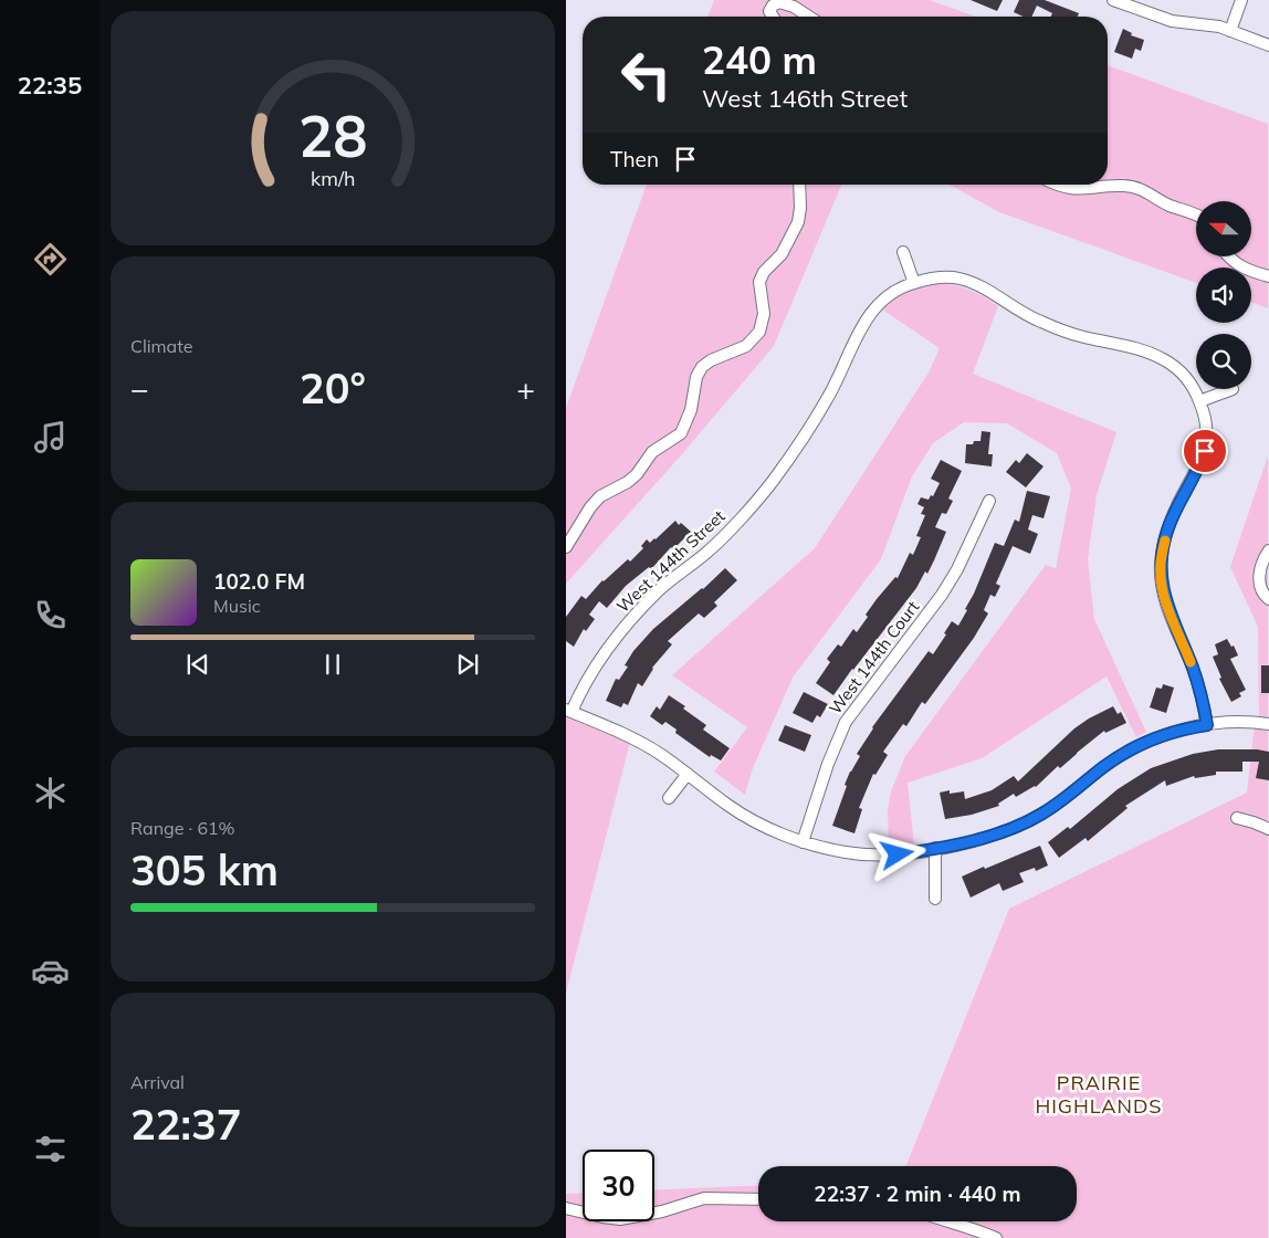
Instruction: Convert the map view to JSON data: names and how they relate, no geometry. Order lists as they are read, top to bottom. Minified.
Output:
{"streets":{"street":["West 144th Street","West 144th Court"]},"districts":["PRAIRIE HIGHLANDS"],"north":"left","page":{"tabs":"22:35","turn":["240 m","West 146th Street"],"then":"Then","tile":["Climate",["Range · 61%","305 km"],["Arrival","22:37"]],"heat":["−","20°","+"],"song":["102.0 FM","Music"],"limit":"30","trip":"22:37 · 2 min · 440 m","gauge":["28","km/h"]}}
